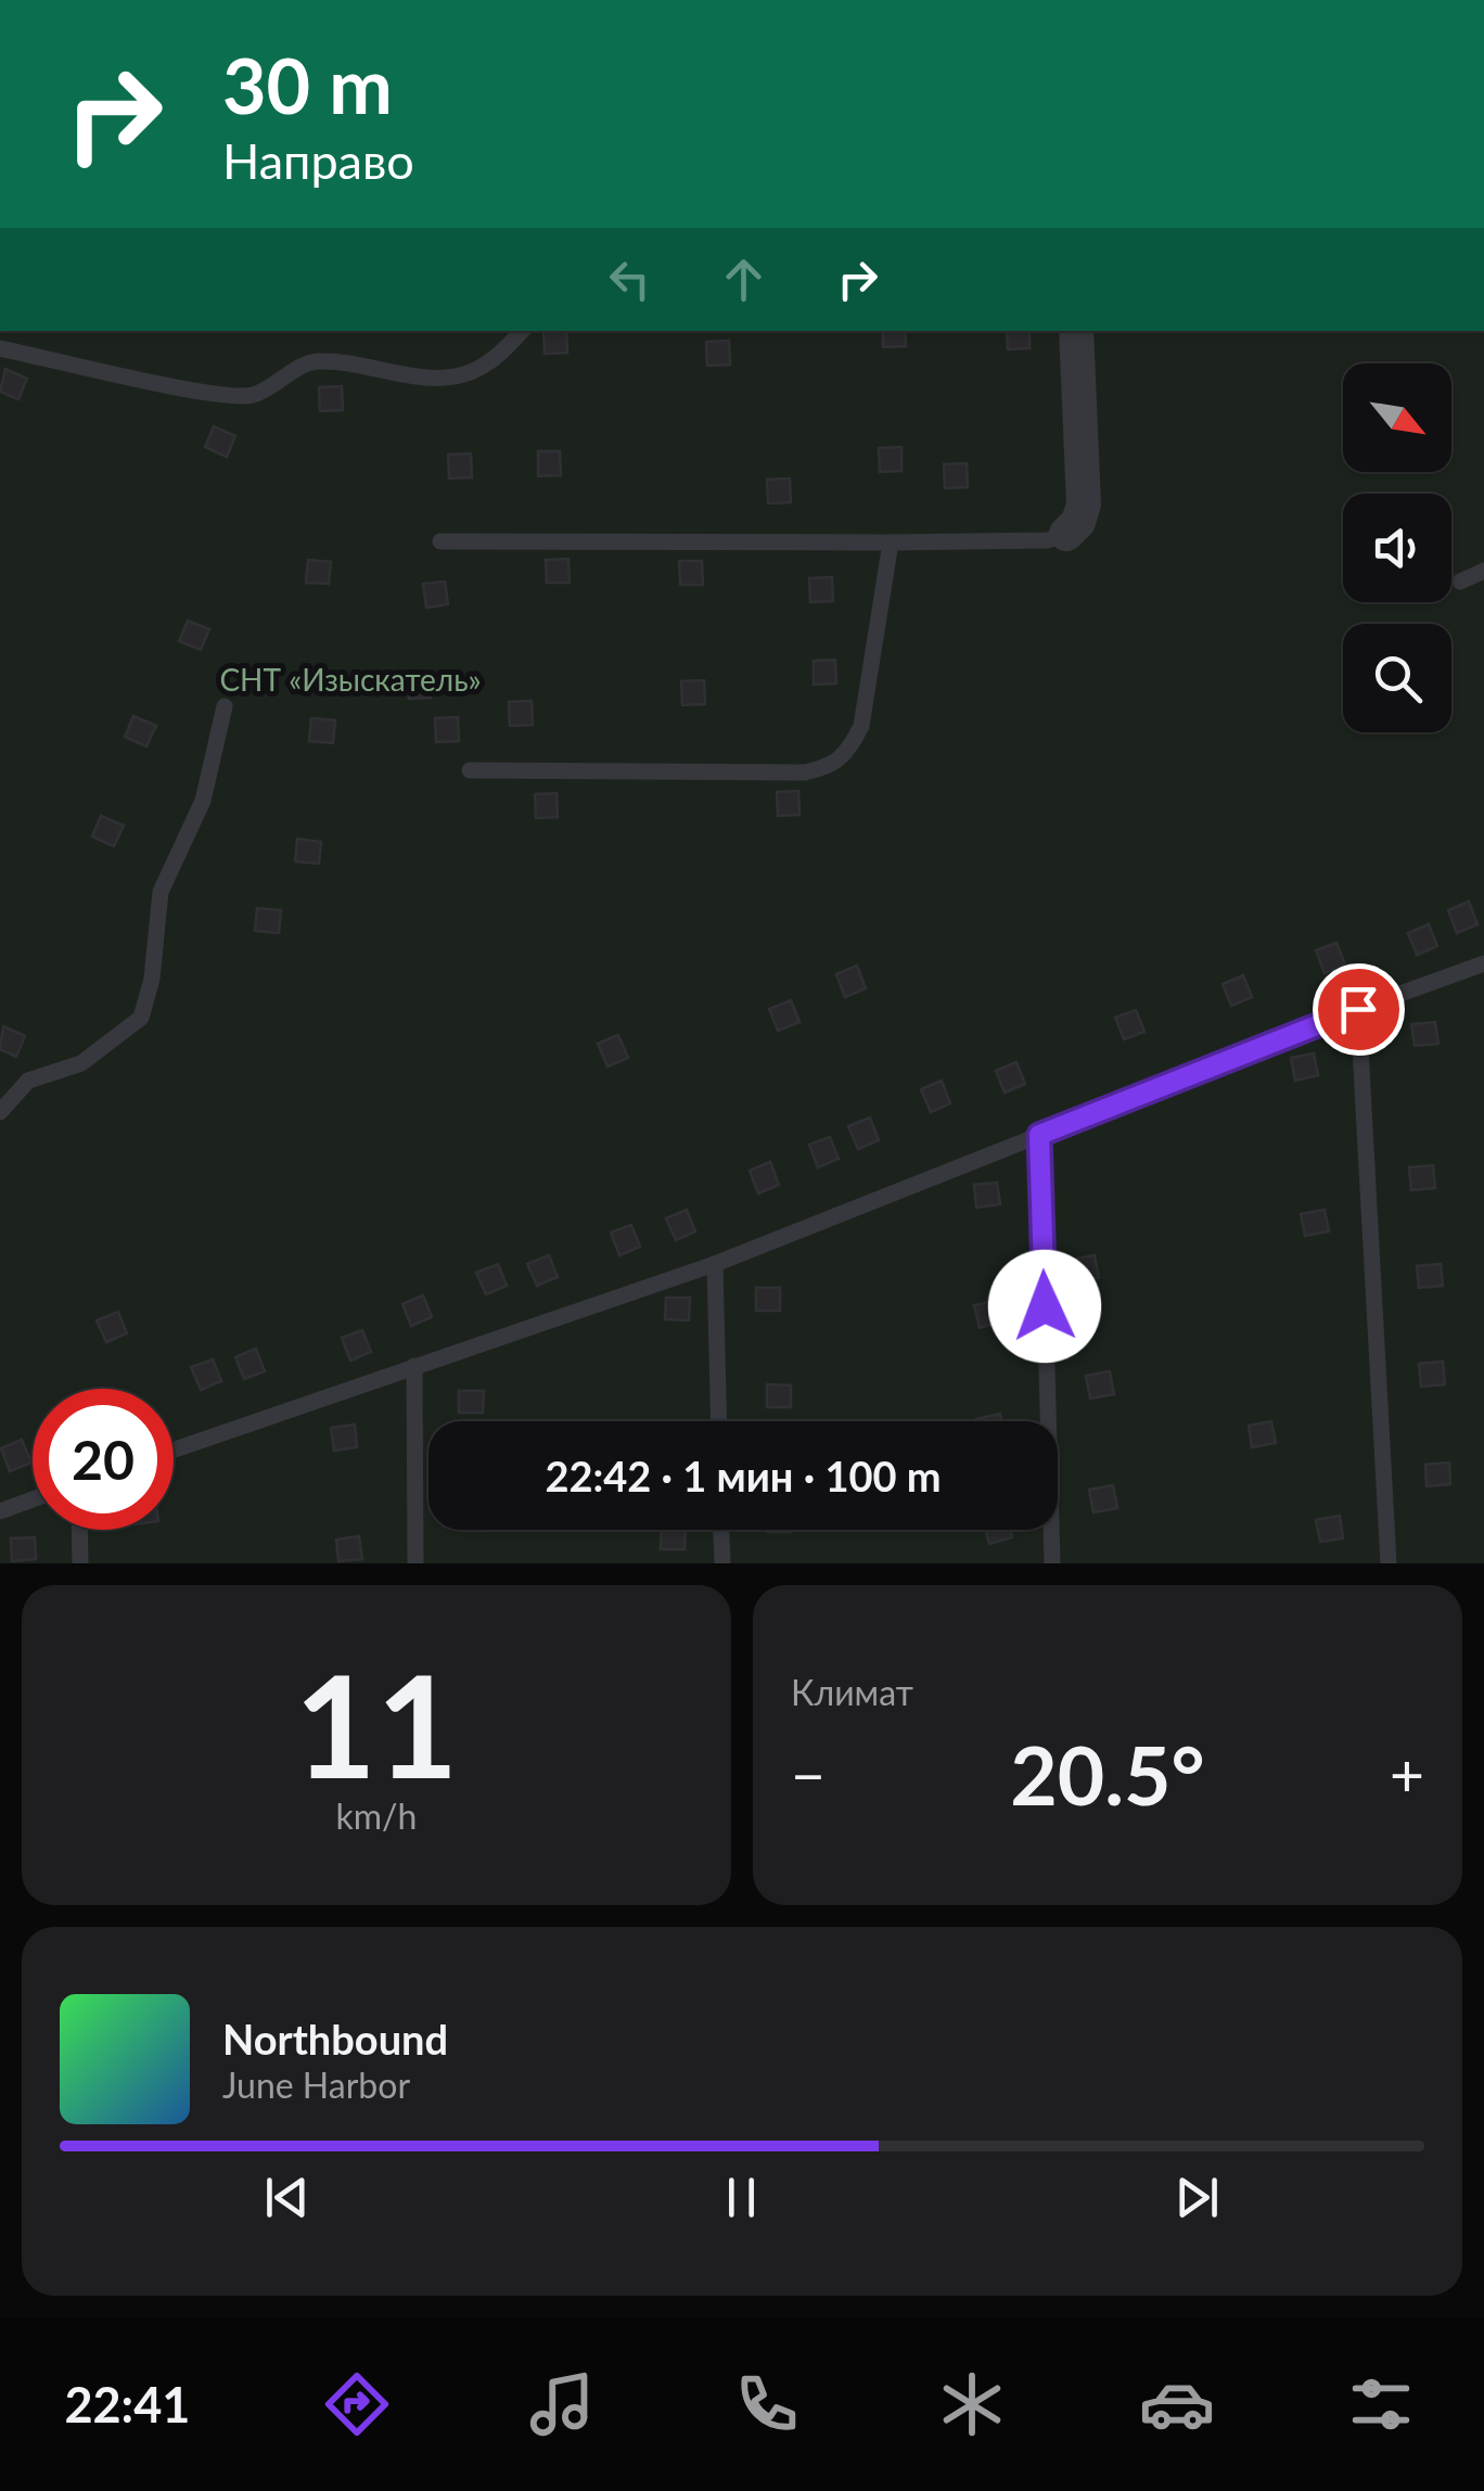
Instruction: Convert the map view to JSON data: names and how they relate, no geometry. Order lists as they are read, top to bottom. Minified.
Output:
{"parks":["СНТ «Изыскатель»"],"north":"bottom right","page":{"turn":["30 m","Направо"],"limit":"20","trip":"22:42 · 1 мин · 100 m","tile":[["11","km/h"],"Климат"],"heat":["−","20.5°","+"],"song":["Northbound","June Harbor"],"tabs":"22:41"}}
